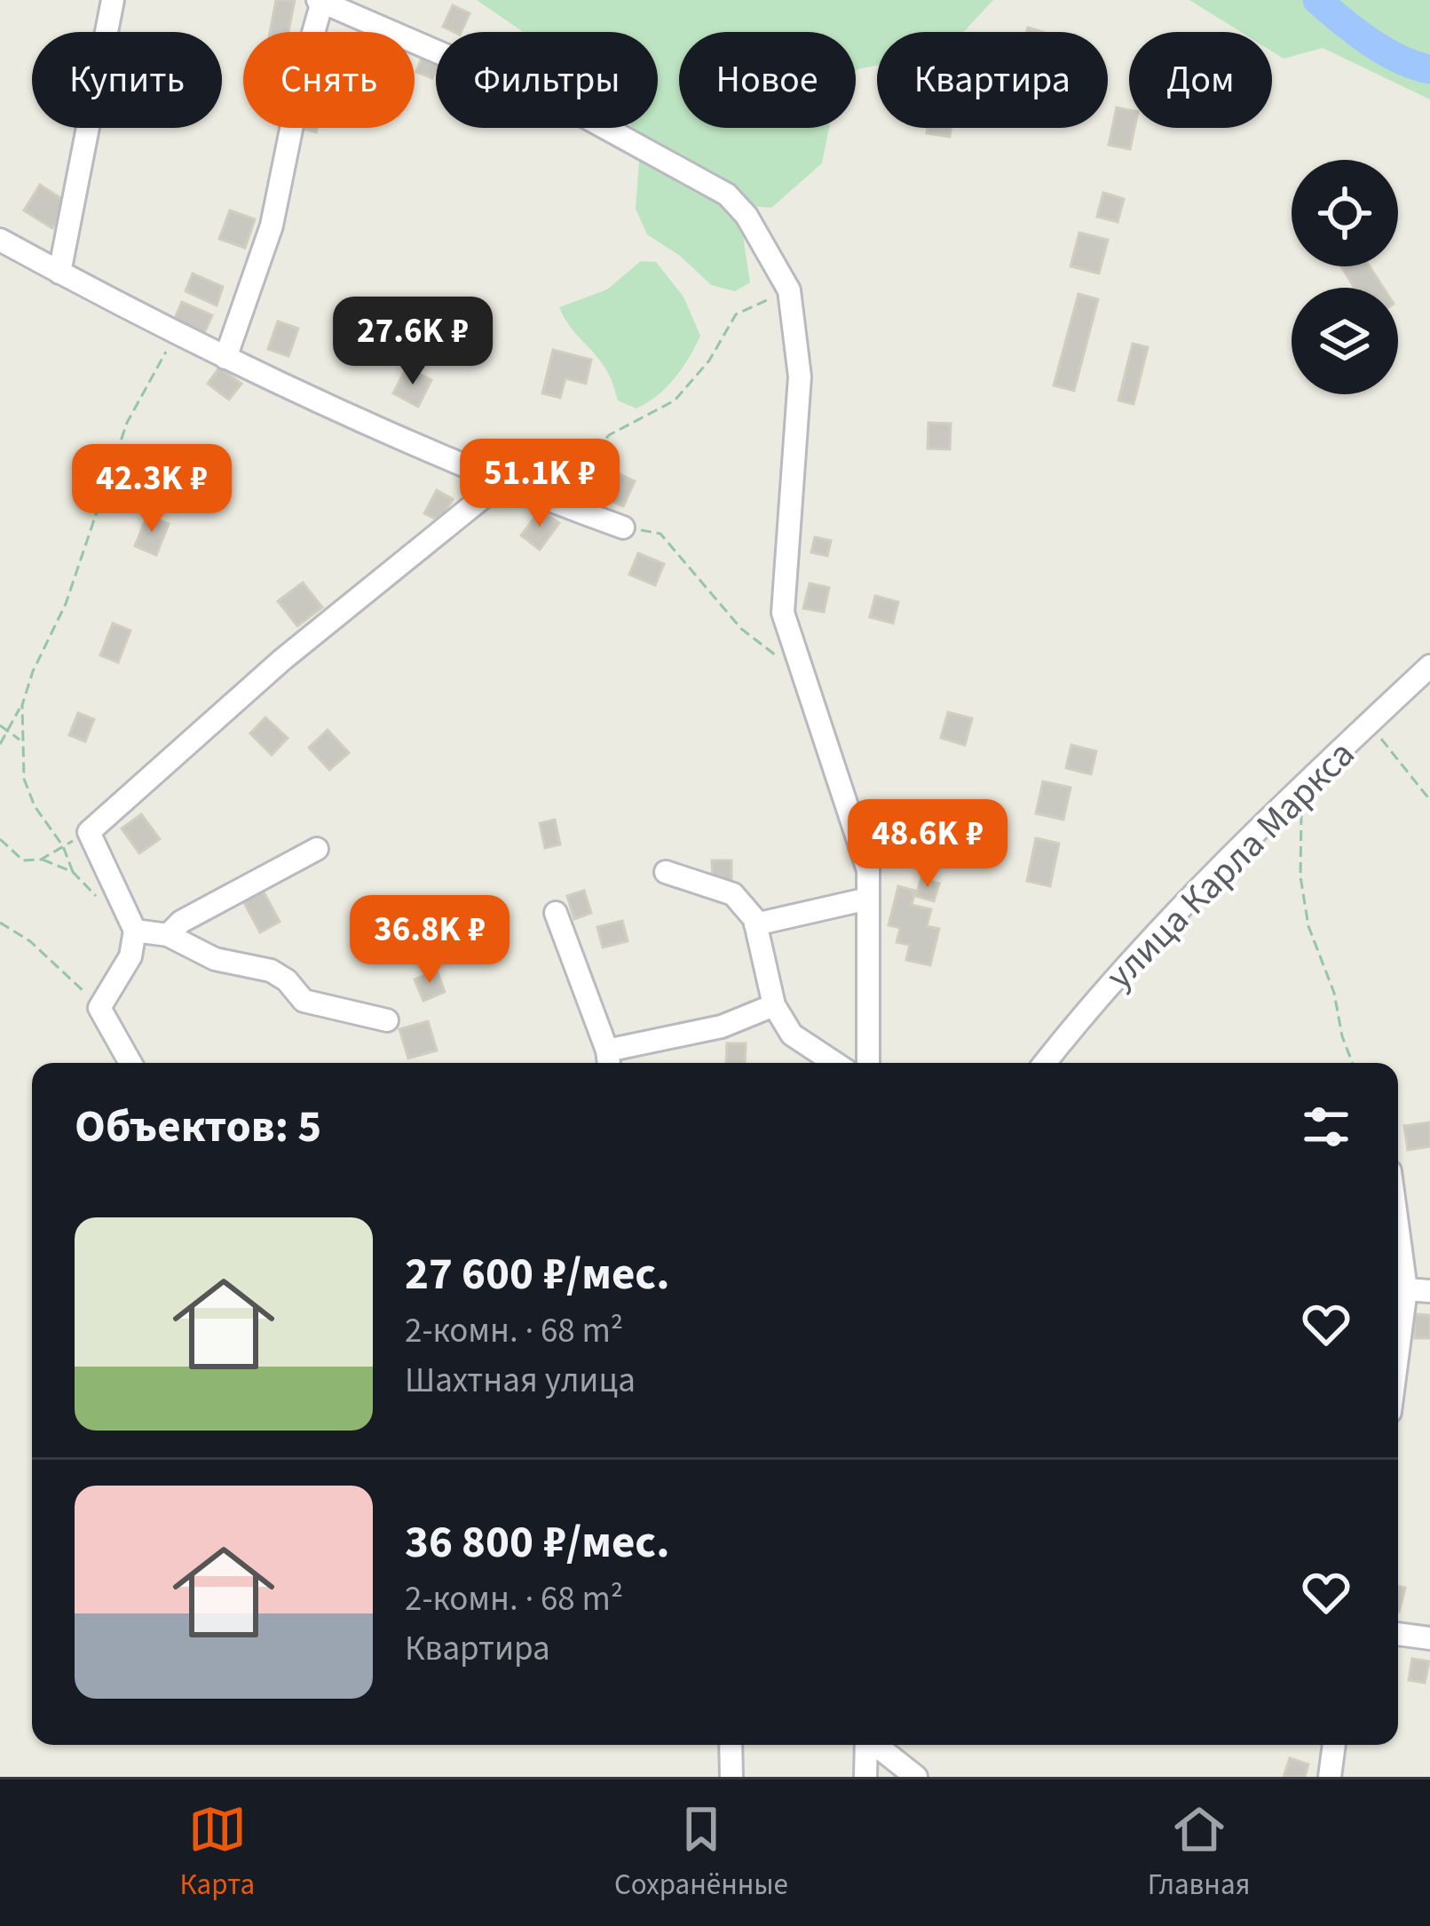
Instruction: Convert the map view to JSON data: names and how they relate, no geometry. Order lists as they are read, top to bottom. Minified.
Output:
{"streets":{"street":["улица Карла Маркса"]},"page":{"chip":["Купить","Снять","Фильтры","Новое","Квартира","Дом"],"price":["27.6K ₽","51.1K ₽","42.3K ₽","48.6K ₽","36.8K ₽"],"heading":"Объектов: 5","list":[{"name":"27 600 ₽/мес.","note":"2-комн. · 68 m² · Шахтная улица"},{"name":"36 800 ₽/мес.","note":"2-комн. · 68 m² · Квартира"}],"tabs":["Карта","Сохранённые","Главная"]}}
